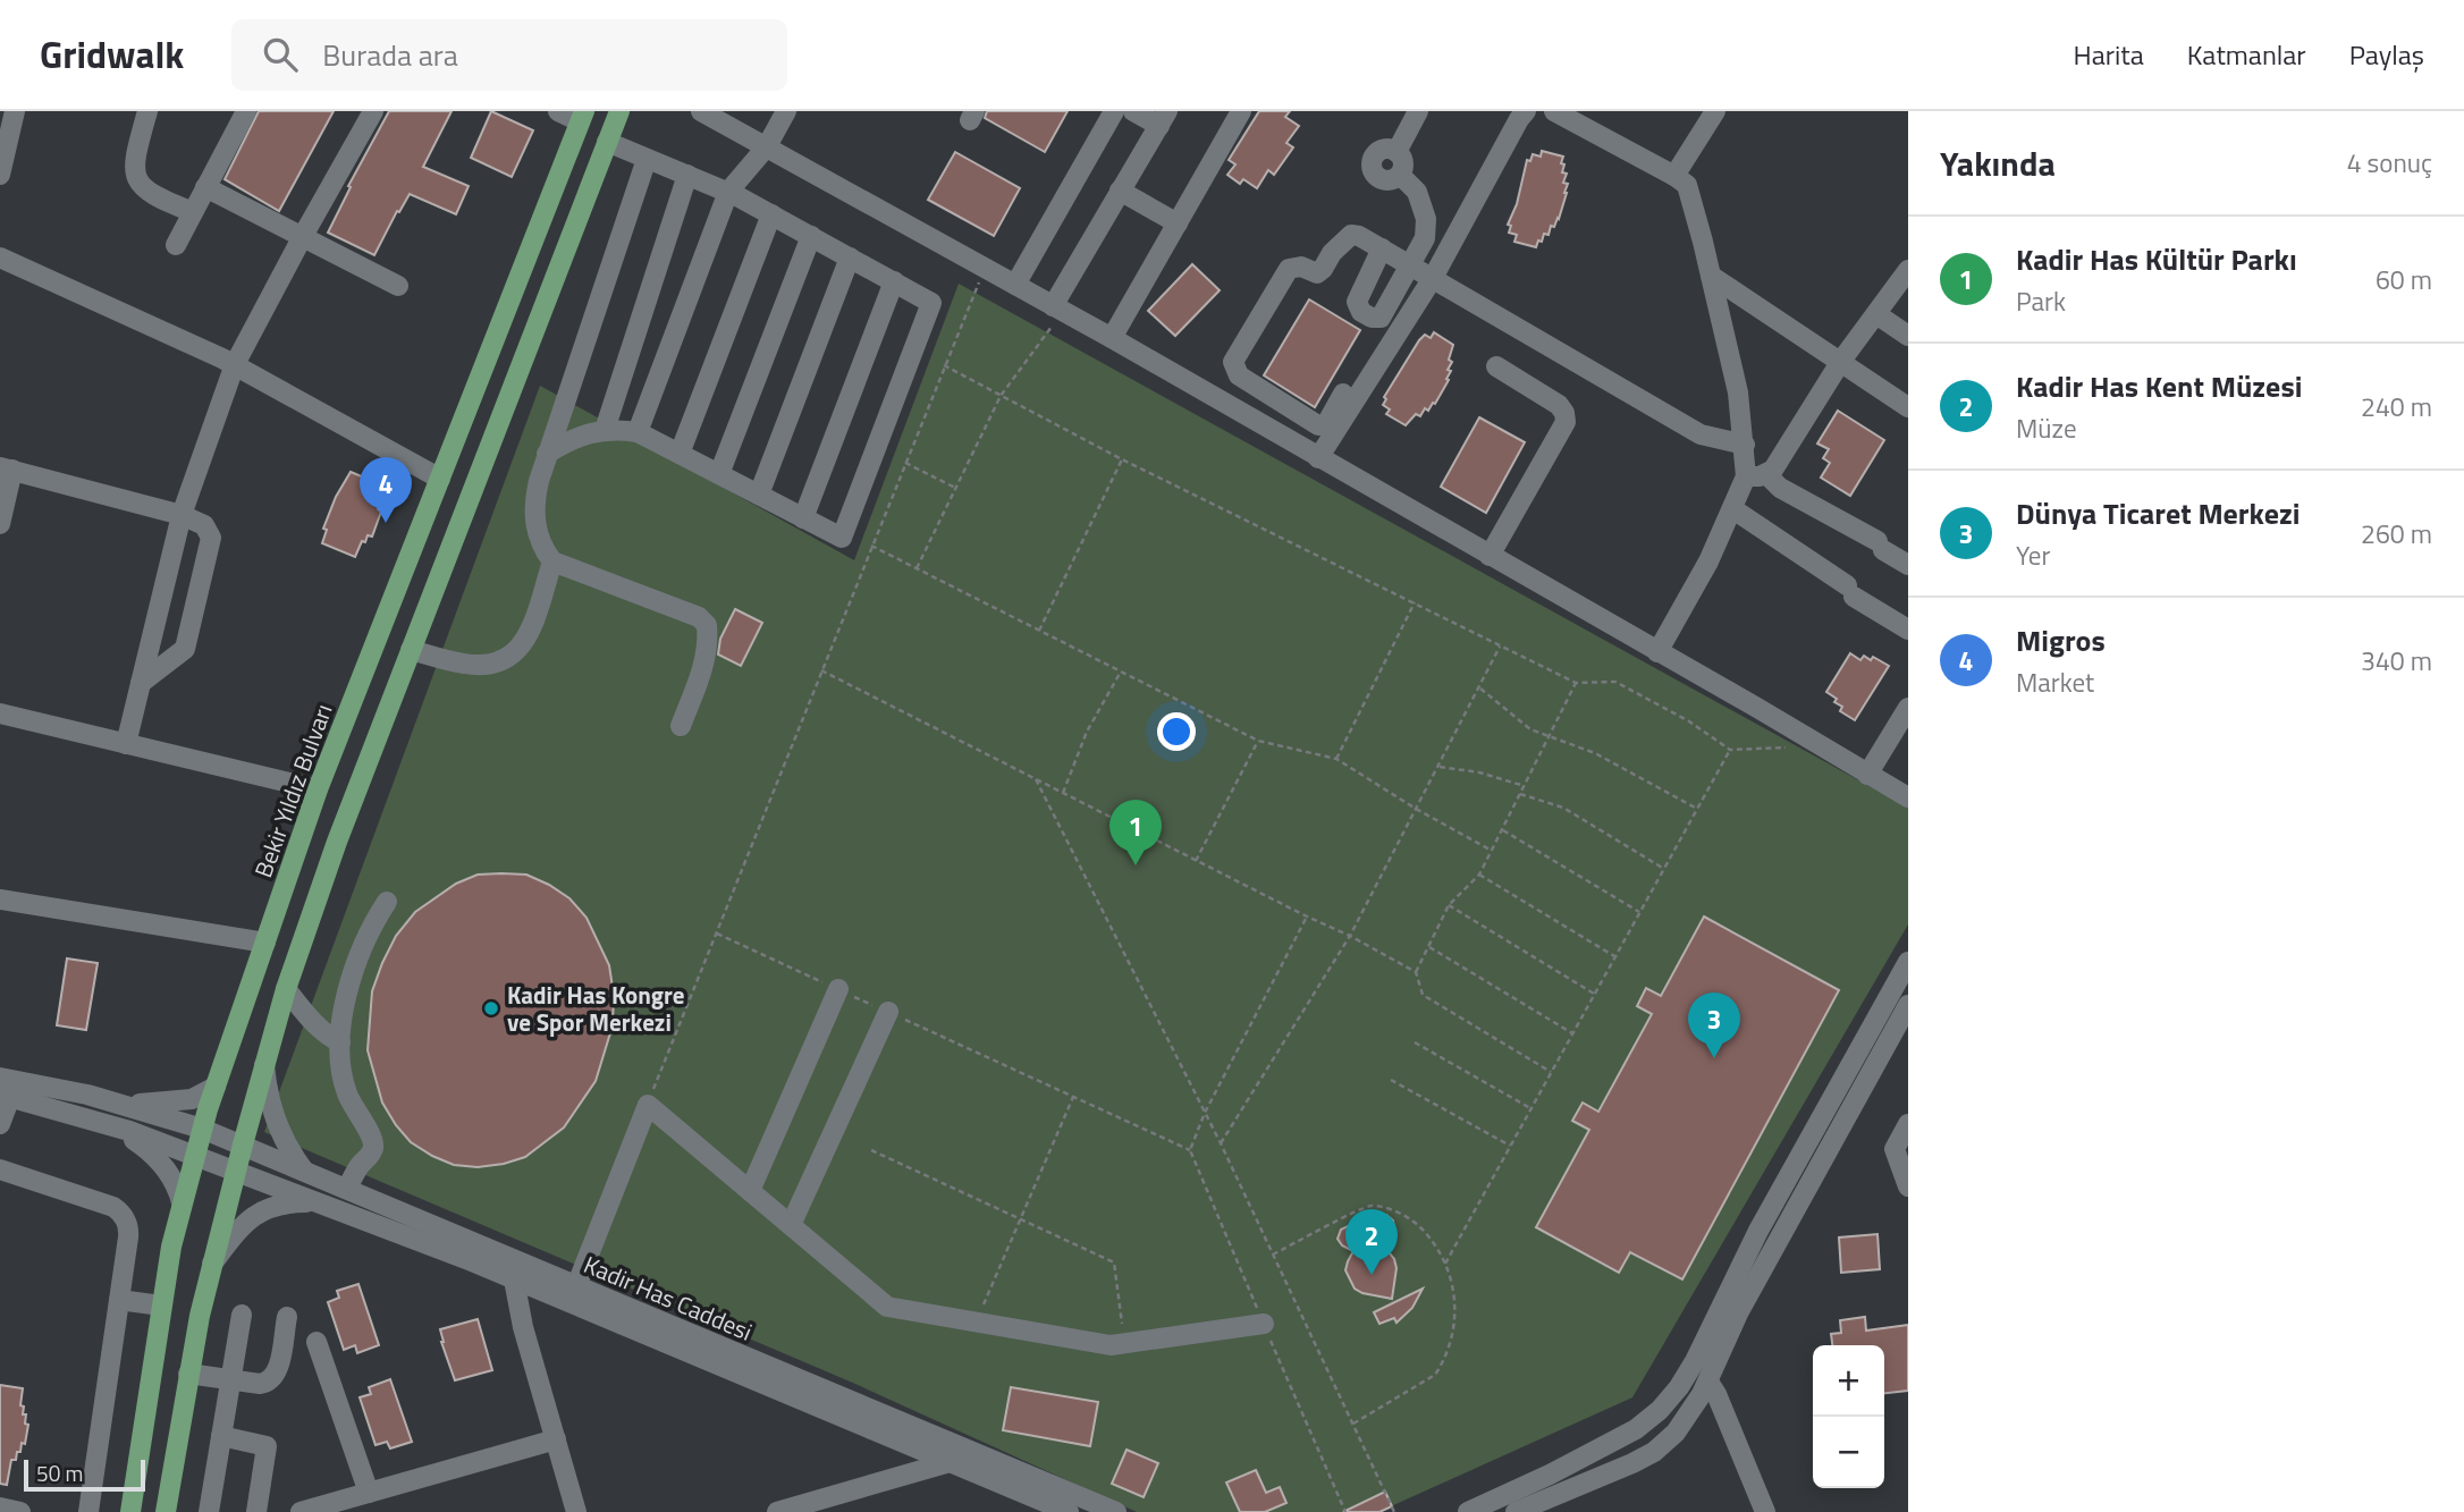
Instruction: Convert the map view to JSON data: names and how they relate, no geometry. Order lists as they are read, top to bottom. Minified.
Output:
{"streets":{"main road":["Bekir Yıldız Bulvarı"],"street":["Kadir Has Caddesi"]},"crossings":[["Bekir Yıldız Bulvarı","Kadir Has Caddesi"]],"places":["Kadir Has Kongre ve Spor Merkezi"],"scale_bar":"50 m","page":{"header":"Gridwalk","search":"Burada ara","nav":["Harita","Katmanlar","Paylaş"],"heading":["Yakında","4 sonuç"],"list":[{"mark":"1","name":"Kadir Has Kültür Parkı","note":"Park","value":"60 m"},{"mark":"2","name":"Kadir Has Kent Müzesi","note":"Müze","value":"240 m"},{"mark":"3","name":"Dünya Ticaret Merkezi","note":"Yer","value":"260 m"},{"mark":"4","name":"Migros","note":"Market","value":"340 m"}],"pins":["4","1","3","2"],"map_buttons":["+","−"],"scale":"50 m"}}
